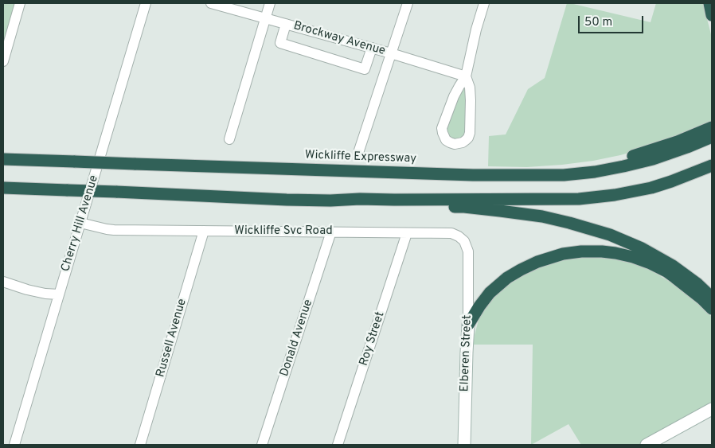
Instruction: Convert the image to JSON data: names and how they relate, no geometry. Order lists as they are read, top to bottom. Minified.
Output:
{"streets":{"highway":["Wickliffe Expressway"],"street":["Brockway Avenue","Cherry Hill Avenue","Wickliffe Svc Road","Russell Avenue","Donald Avenue","Roy Street","Elberen Street"]},"crossings":[["Cherry Hill Avenue","Wickliffe Svc Road"],["Wickliffe Svc Road","Russell Avenue"],["Wickliffe Svc Road","Donald Avenue"],["Wickliffe Svc Road","Roy Street"],["Wickliffe Svc Road","Elberen Street"]],"scale_bar":"50 m"}
